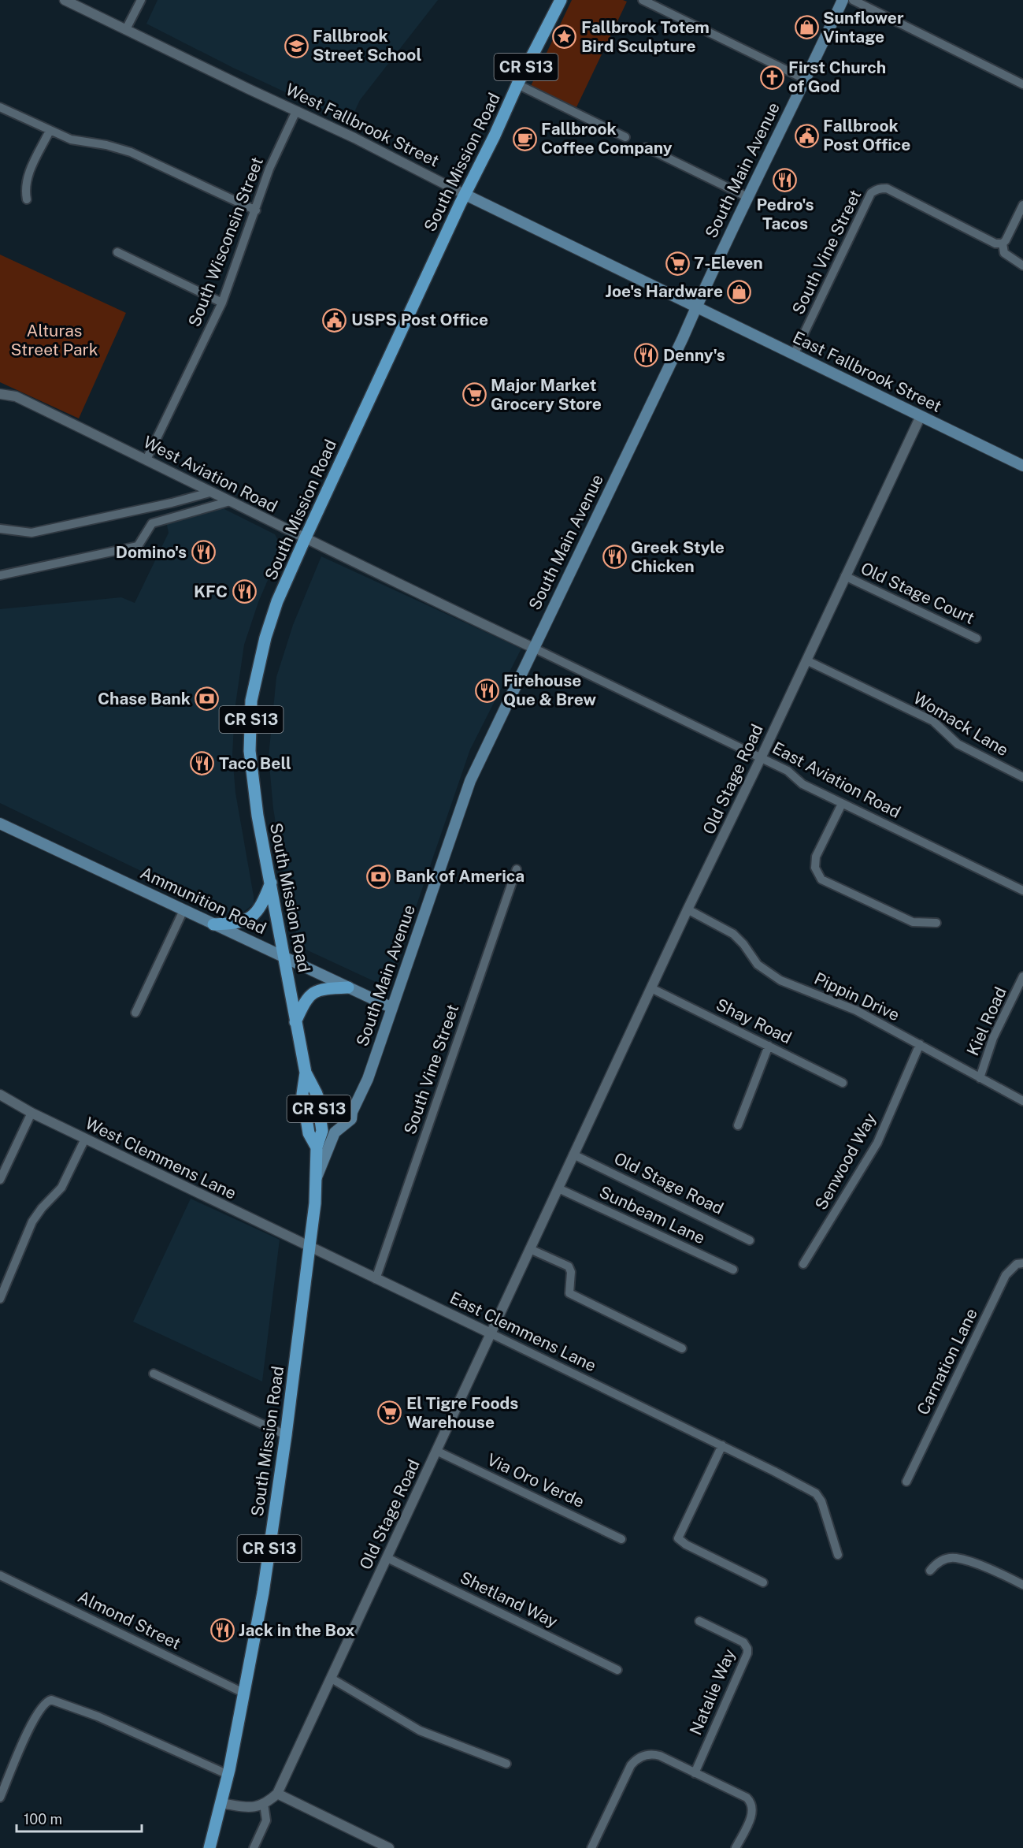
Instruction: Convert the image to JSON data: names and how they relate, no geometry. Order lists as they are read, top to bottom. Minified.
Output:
{"streets":{"main road":["CR S13","West Fallbrook Street","South Mission Road","South Main Avenue","East Fallbrook Street","Ammunition Road"],"street":["South Wisconsin Street","South Vine Street","West Aviation Road","Old Stage Court","Womack Lane","Old Stage Road","East Aviation Road","Pippin Drive","Shay Road","Kiel Road","West Clemmens Lane","Senwood Way","Sunbeam Lane","East Clemmens Lane","Carnation Lane","Via Oro Verde","Shetland Way","Almond Street","Natalie Way"]},"crossings":[["West Fallbrook Street","South Mission Road"],["West Fallbrook Street","South Main Avenue"],["West Fallbrook Street","South Wisconsin Street"],["West Fallbrook Street","East Fallbrook Street"],["South Mission Road","South Main Avenue"],["South Mission Road","West Aviation Road"],["South Mission Road","Ammunition Road"],["South Mission Road","West Clemmens Lane"],["South Mission Road","East Clemmens Lane"],["South Mission Road","Almond Street"],["South Main Avenue","East Fallbrook Street"],["South Main Avenue","West Aviation Road"],["South Main Avenue","East Aviation Road"],["South Main Avenue","Ammunition Road"],["South Wisconsin Street","West Aviation Road"],["South Vine Street","East Fallbrook Street"],["South Vine Street","East Clemmens Lane"],["East Fallbrook Street","Old Stage Road"],["West Aviation Road","East Aviation Road"],["Old Stage Court","Old Stage Road"],["Womack Lane","Old Stage Road"],["Old Stage Road","East Aviation Road"],["Old Stage Road","Pippin Drive"],["Old Stage Road","Shay Road"],["Old Stage Road","Sunbeam Lane"],["Old Stage Road","East Clemmens Lane"],["Old Stage Road","Via Oro Verde"],["Old Stage Road","Shetland Way"],["Pippin Drive","Kiel Road"],["Pippin Drive","Senwood Way"],["West Clemmens Lane","East Clemmens Lane"]],"parks":["Alturas Street Park"],"places":{"shop":["Sunflower Vintage","Joe's Hardware"],"place":["Fallbrook Totem Bird Sculpture"],"school or university":["Fallbrook Street School"],"church":["First Church of God"],"public building":["Fallbrook Post Office","USPS Post Office"],"cafe":["Fallbrook Coffee Company"],"restaurant":["Pedro's Tacos","Denny's","Domino's","Greek Style Chicken","KFC","Firehouse Que & Brew","Taco Bell","Jack in the Box"],"supermarket":["7-Eleven","Major Market Grocery Store","El Tigre Foods Warehouse"],"bank":["Chase Bank","Bank of America"]},"scale_bar":"100 m"}
